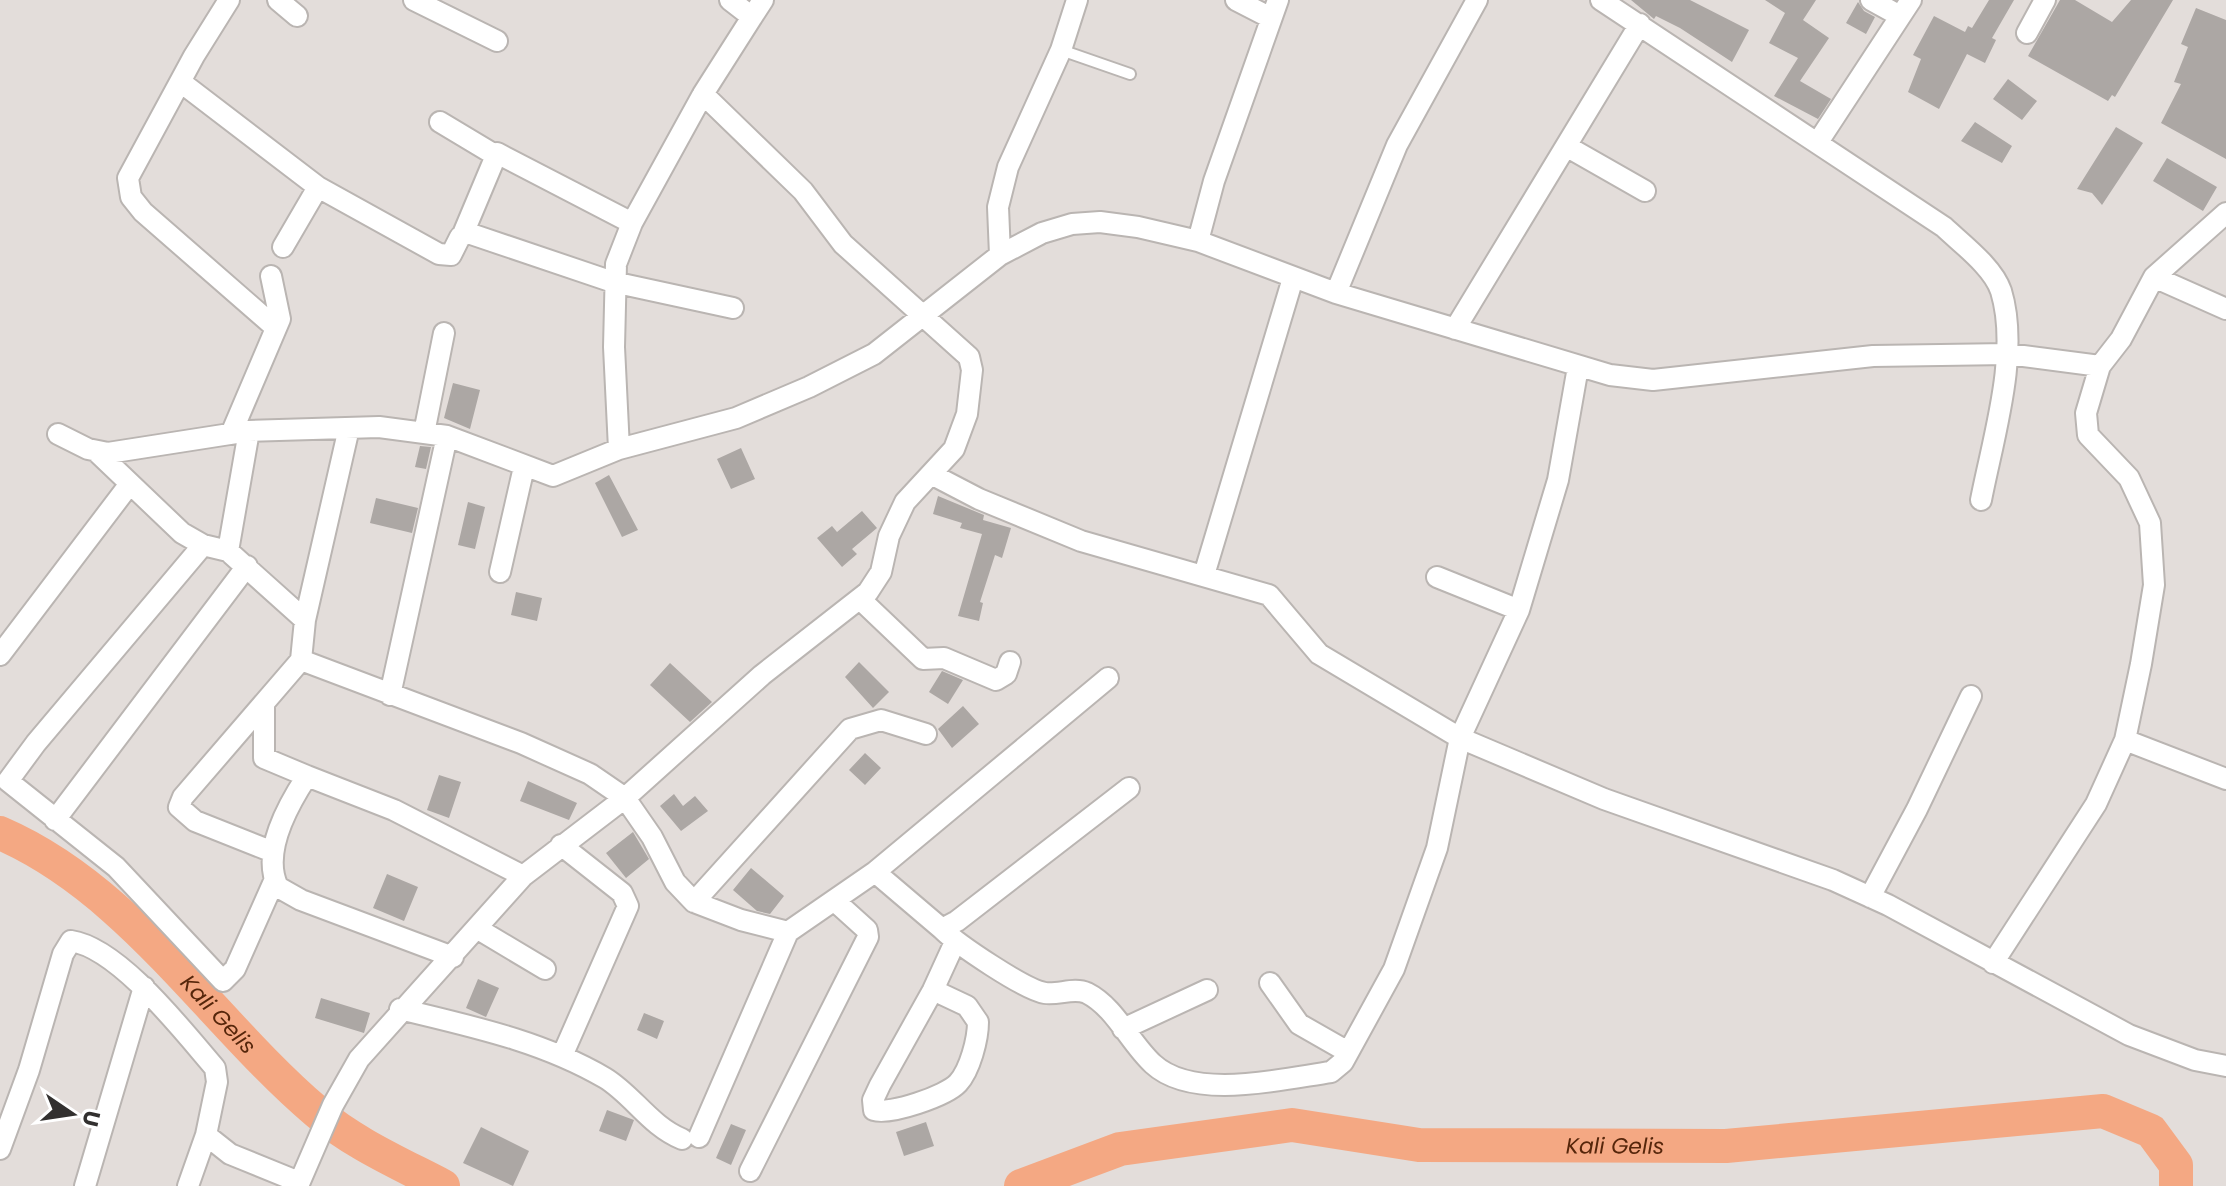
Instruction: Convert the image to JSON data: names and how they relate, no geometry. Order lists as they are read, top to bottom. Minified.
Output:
{"water":["Kali Gelis"],"north":"right"}
